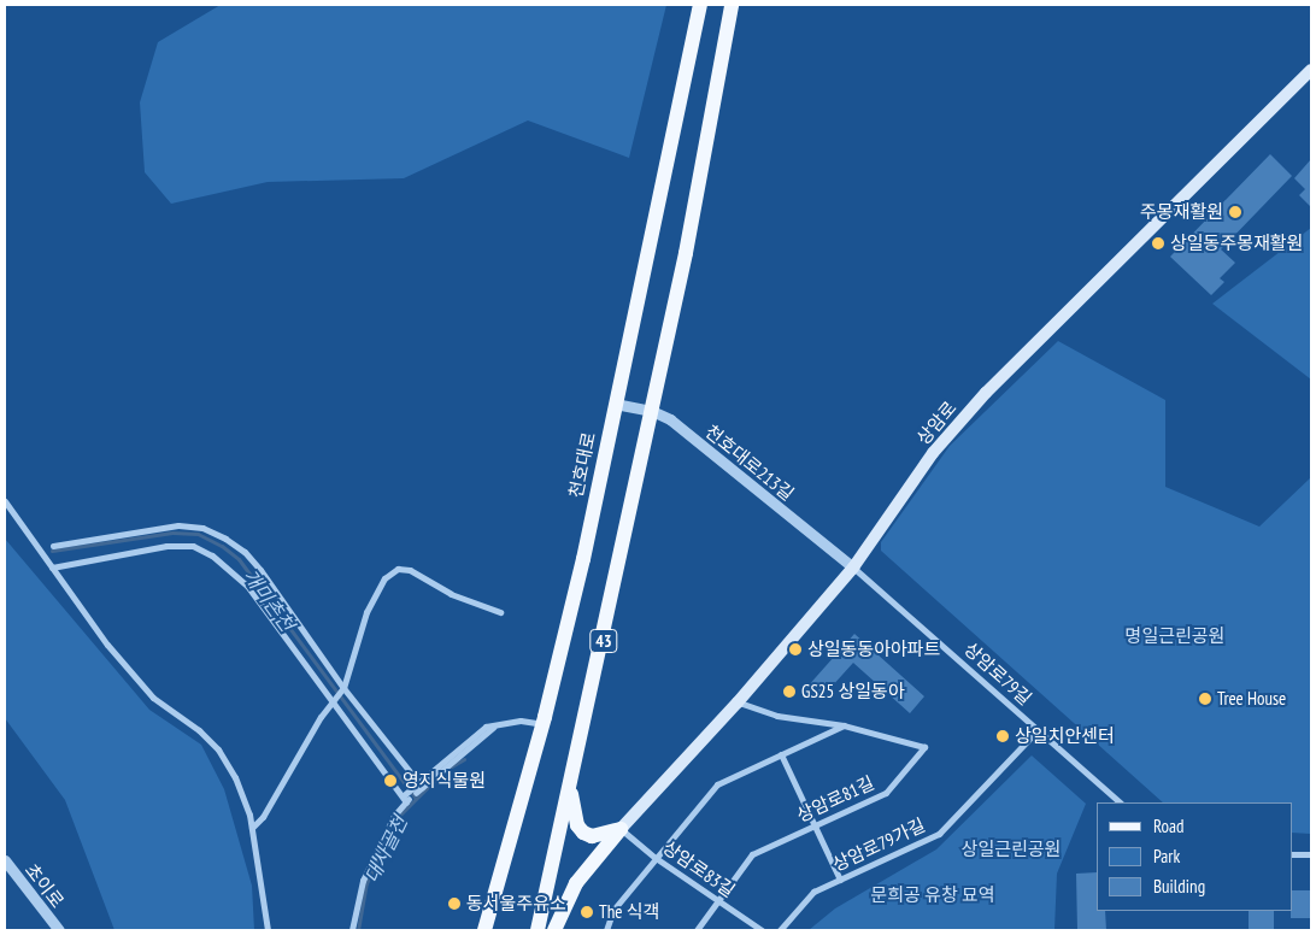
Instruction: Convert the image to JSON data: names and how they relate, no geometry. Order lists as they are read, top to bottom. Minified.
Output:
{"streets":{"main road":["상암로","천호대로","43"],"street":["천호대로213길","상암로79길","상암로81길","상암로79가길","상암로83길","초이로"]},"crossings":[["상암로","천호대로213길"],["상암로","상암로79길"],["상암로","상암로81길"],["상암로","상암로83길"],["천호대로213길","천호대로"],["천호대로213길","43"],["천호대로213길","상암로79길"],["상암로79길","상암로79가길"],["상암로81길","상암로83길"]],"water":["개미촌천","대사골천"],"parks":["명일근린공원","상일근린공원","문희공 유창 묘역"],"places":["주몽재활원","상일동주몽재활원","상일동동아아파트","GS25 상일동아","Tree House","상일치안센터","영지식물원","동서울주유소","The 식객"],"legend":["Road","Park","Building"]}
